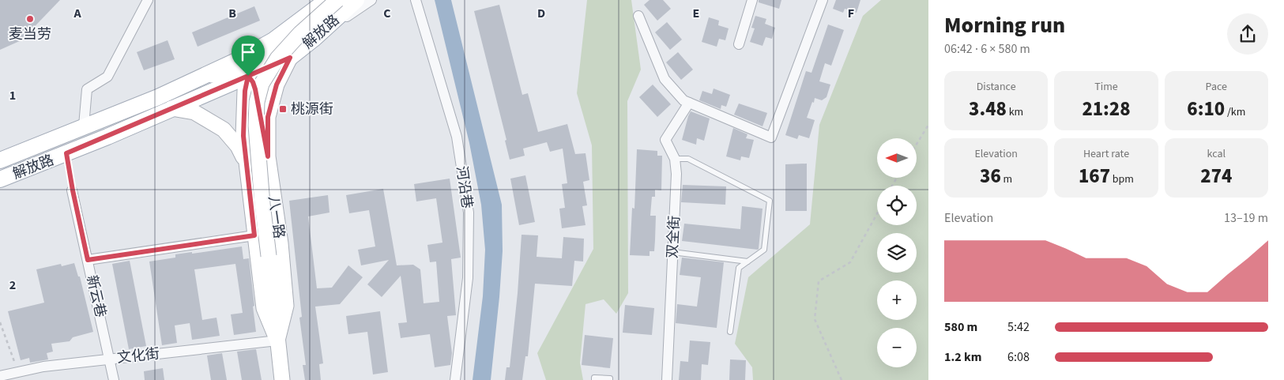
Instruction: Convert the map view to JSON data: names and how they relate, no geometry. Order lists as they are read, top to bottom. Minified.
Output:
{"streets":{"main road":["解放路","八一路"],"street":["河沿巷","双全街","新云巷","文化街"]},"crossings":[["解放路","八一路"],["八一路","文化街"],["新云巷","文化街"]],"places":{"other":["麦当劳"],"transit":["桃源街"]},"north":"left","page":{"heading":["Morning run","06:42 · 6 × 580 m"],"stats":[["Distance","3.48 km"],["Time","21:28"],["Pace","6:10 /km"],["Elevation","36 m"],["Heart rate","167 bpm"],["kcal","274"]],"map_buttons":["+","−"],"chart":["Elevation","13–19 m"],"list":[{"name":"580 m","note":"5:42"},{"name":"1.2 km","note":"6:08"}]},"grid":{"columns":["A","B","C","D","E","F"],"rows":["1","2"]}}
